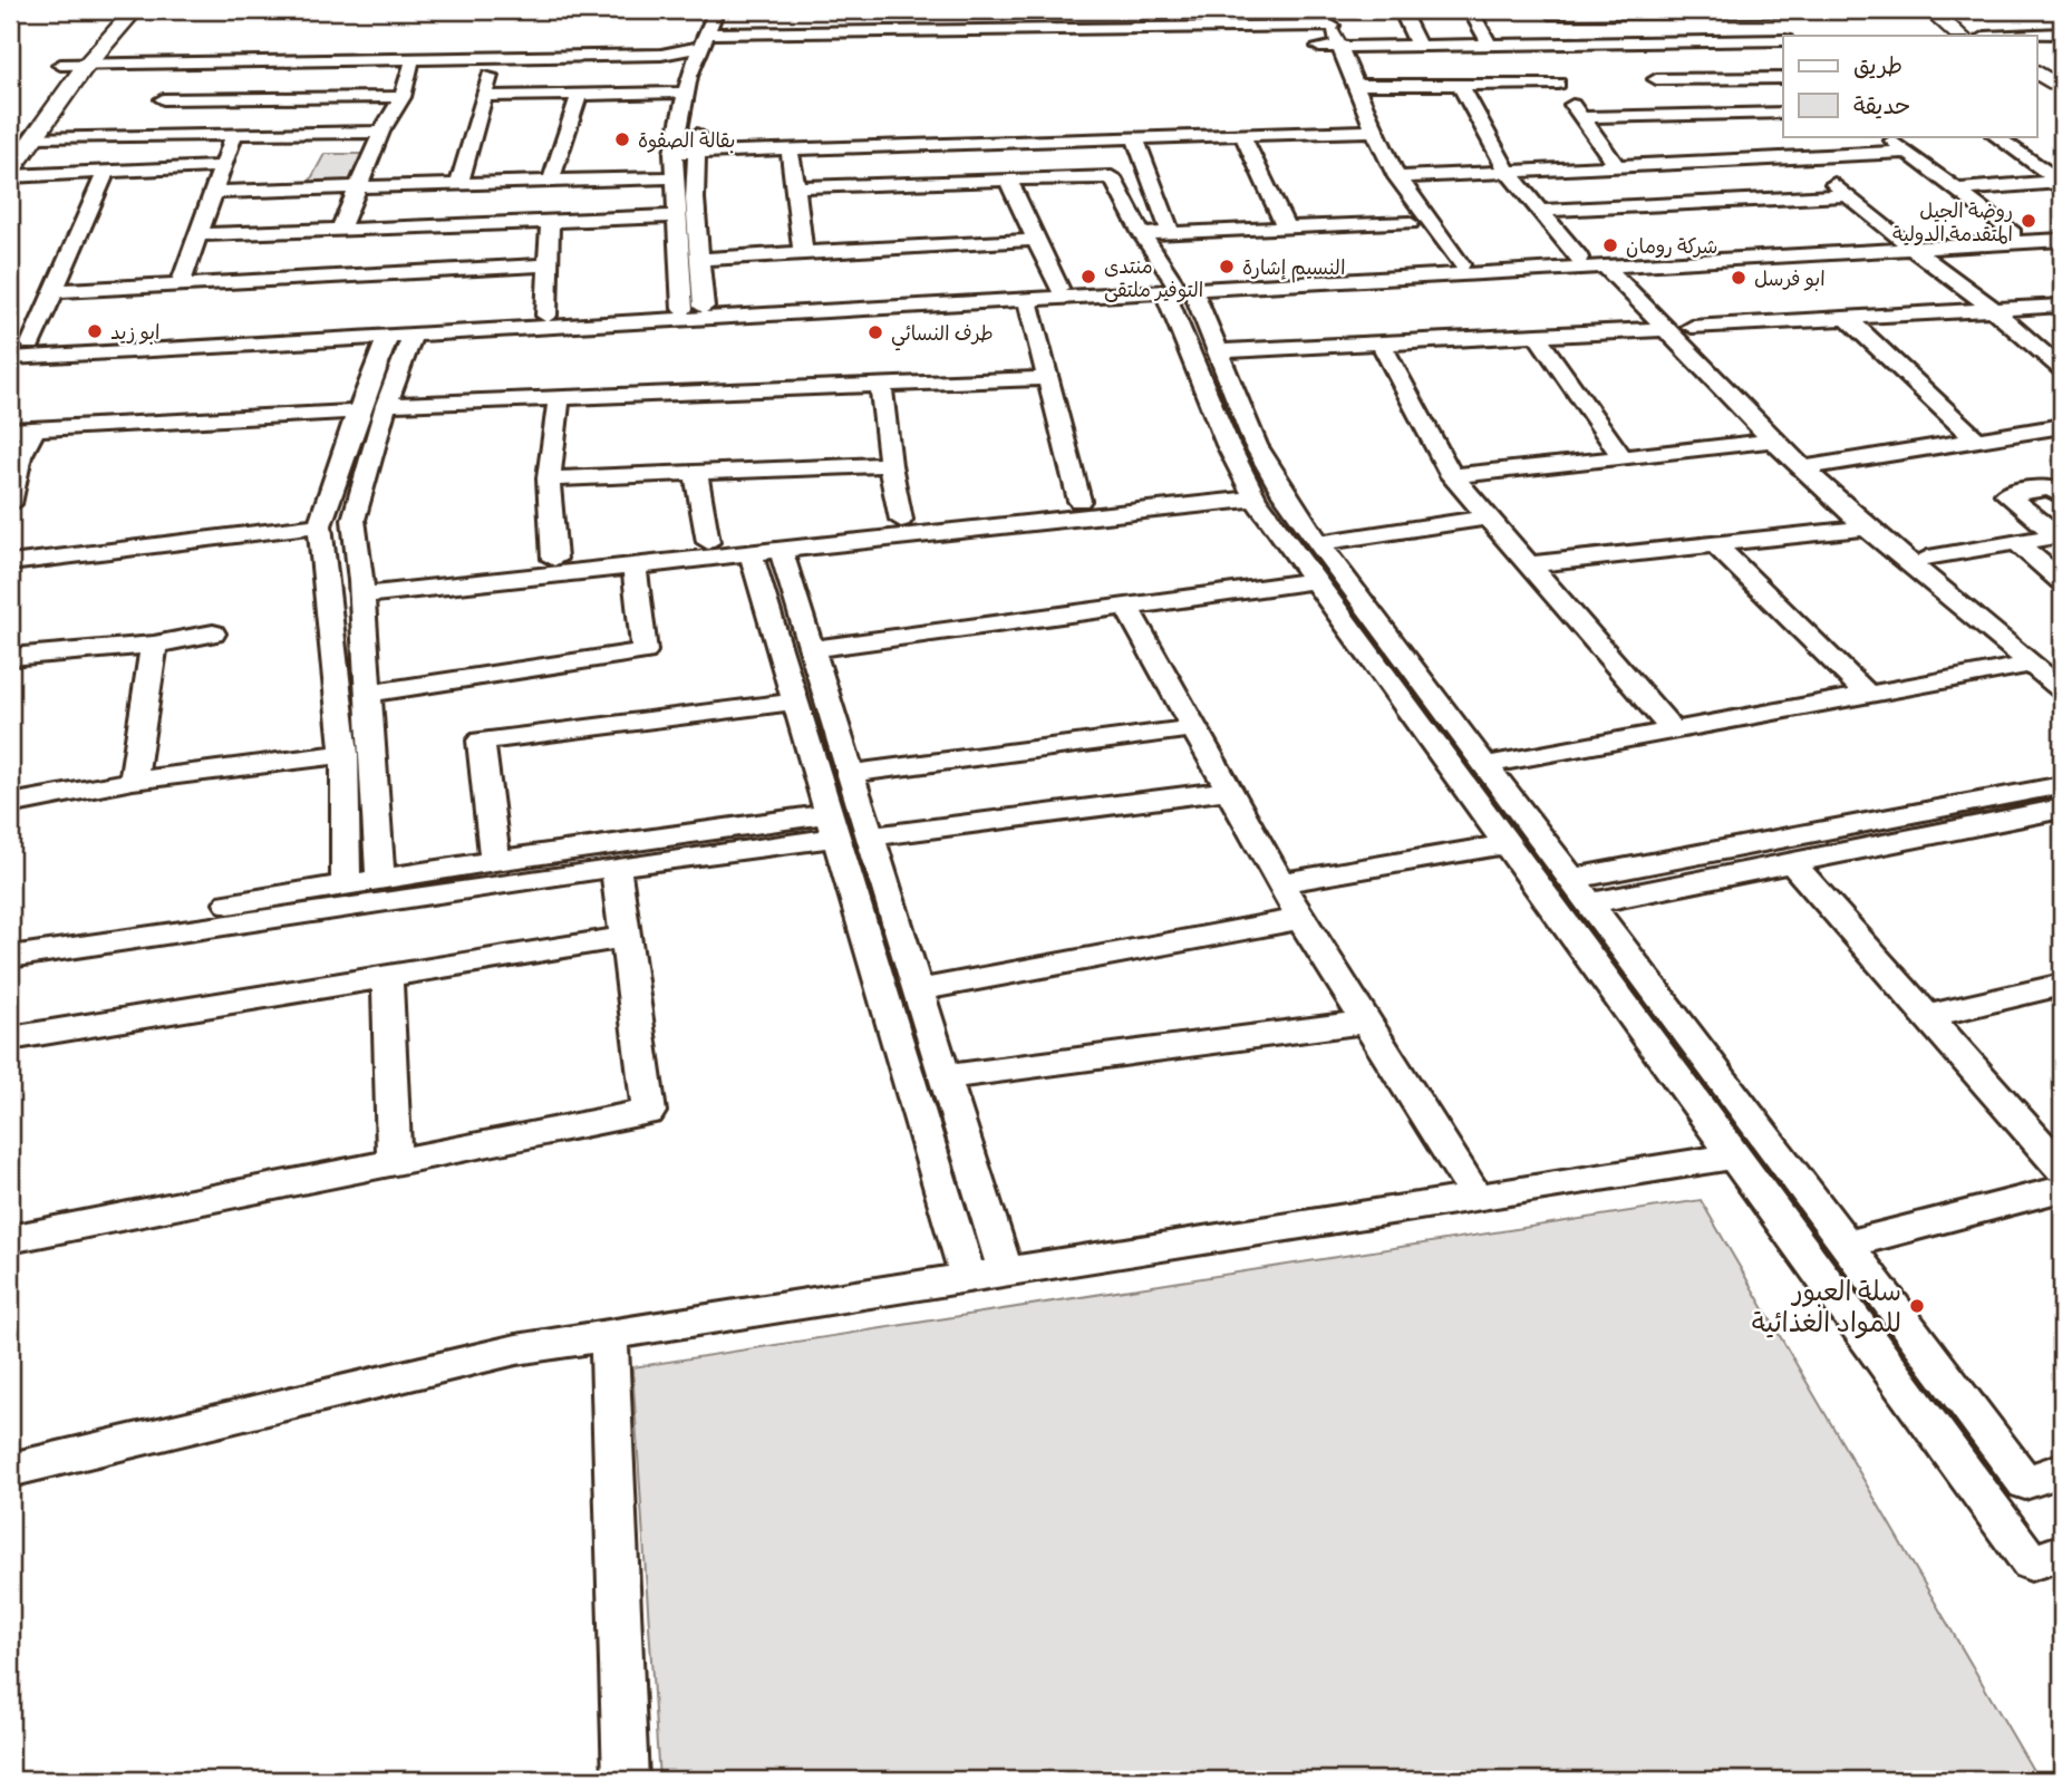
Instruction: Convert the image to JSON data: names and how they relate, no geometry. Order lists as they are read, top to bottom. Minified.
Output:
{"places":["بقالة الصفوة","روضة الجيل المتقدمة الدولية","شركة رومان","النسيم إشارة","منتدى التوفير ملتقى","ابو فرسل","ابو زيد","طرف النسائي","سلة العبور للمواد الغذائية"],"legend":["طريق","حديقة"]}
